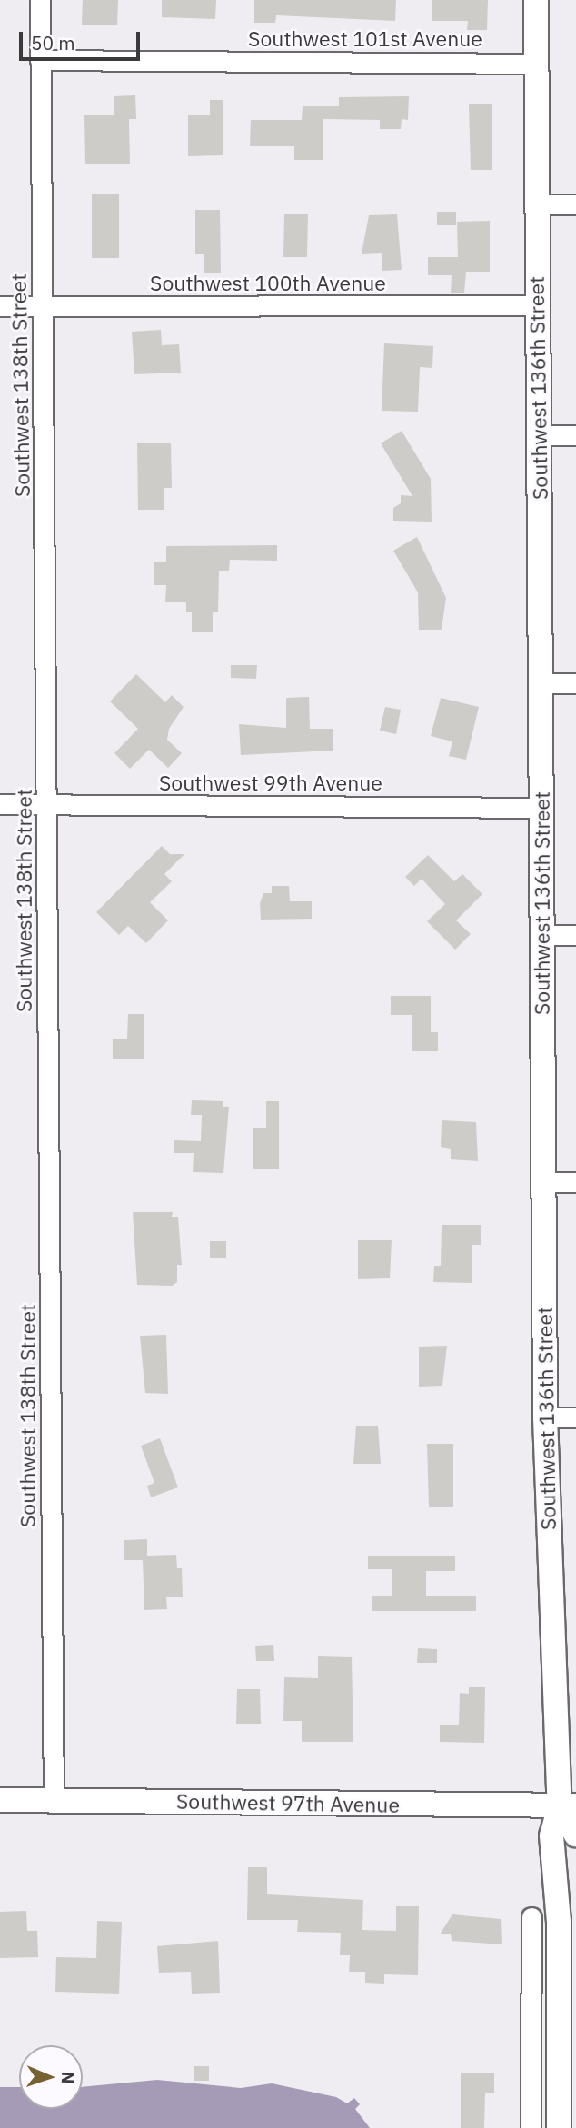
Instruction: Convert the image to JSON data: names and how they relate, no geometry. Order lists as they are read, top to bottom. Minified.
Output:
{"streets":{"street":["Southwest 101st Avenue","Southwest 100th Avenue","Southwest 138th Street","Southwest 136th Street","Southwest 99th Avenue","Southwest 97th Avenue"]},"crossings":[["Southwest 101st Avenue","Southwest 138th Street"],["Southwest 101st Avenue","Southwest 136th Street"],["Southwest 100th Avenue","Southwest 138th Street"],["Southwest 100th Avenue","Southwest 136th Street"],["Southwest 138th Street","Southwest 99th Avenue"],["Southwest 138th Street","Southwest 97th Avenue"],["Southwest 136th Street","Southwest 99th Avenue"],["Southwest 136th Street","Southwest 97th Avenue"]],"scale_bar":"50 m","north":"right"}
